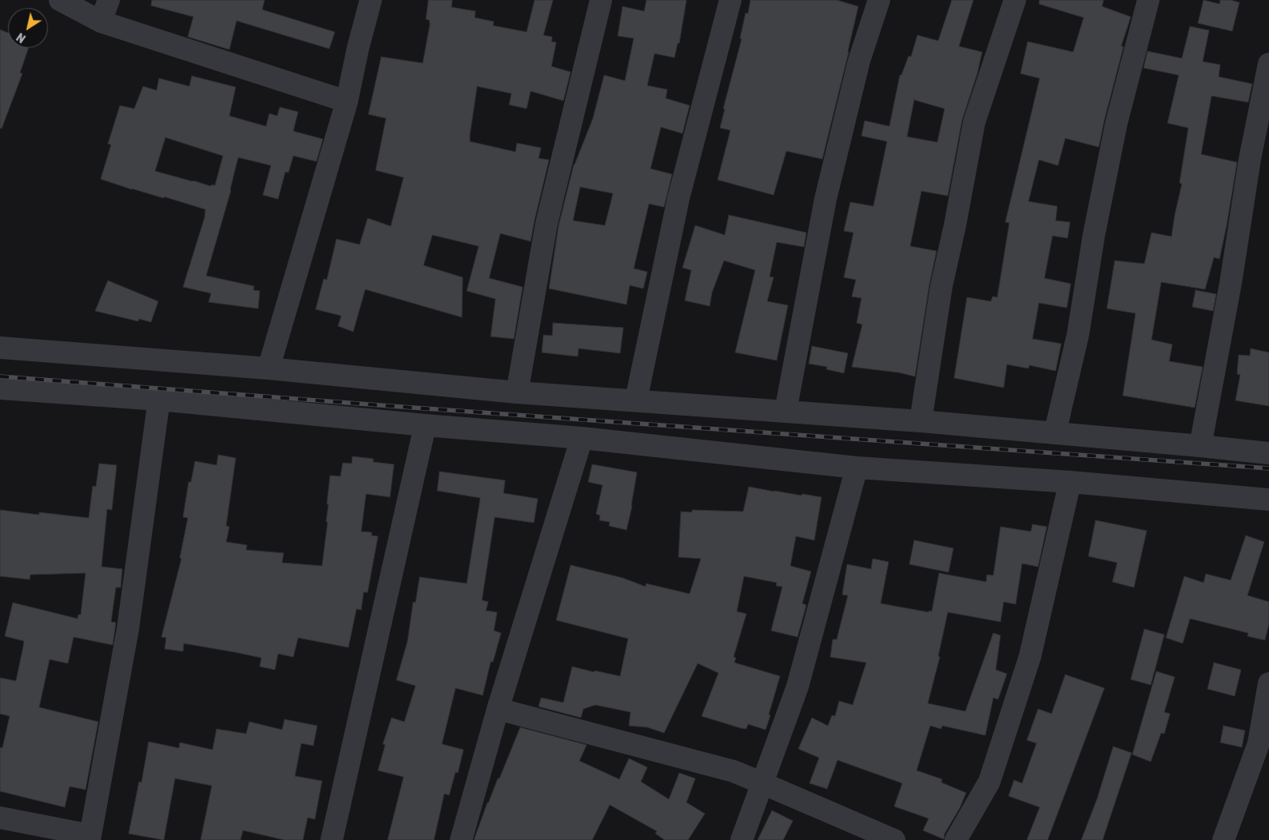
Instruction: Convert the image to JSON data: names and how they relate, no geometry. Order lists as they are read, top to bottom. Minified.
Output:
{"north":"bottom left"}
